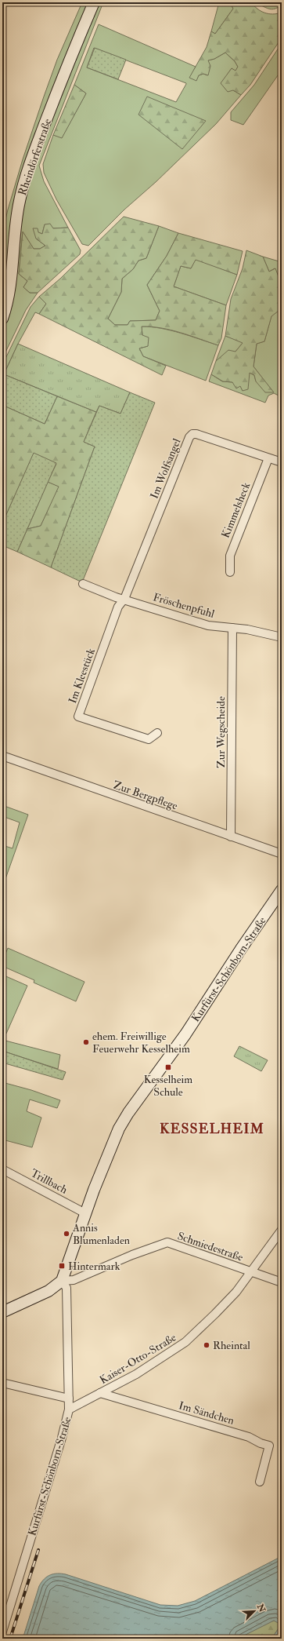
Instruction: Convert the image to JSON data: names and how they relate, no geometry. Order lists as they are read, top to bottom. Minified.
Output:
{"streets":{"street":["Rheindörferstraße","Im Wolfsangel","Kimmelsheck","Fröschenpfuhl","Im Kleestück","Zur Wegscheide","Zur Bergpflege","Kurfürst-Schönborn-Straße","Trillbach","Schmiedestraße","Kaiser-Otto-Straße","Im Sändchen"]},"crossings":[["Im Wolfsangel","Kimmelsheck"],["Im Wolfsangel","Fröschenpfuhl"],["Im Wolfsangel","Im Kleestück"],["Fröschenpfuhl","Im Kleestück"],["Fröschenpfuhl","Zur Wegscheide"],["Zur Wegscheide","Zur Bergpflege"],["Kurfürst-Schönborn-Straße","Trillbach"],["Kurfürst-Schönborn-Straße","Schmiedestraße"],["Kurfürst-Schönborn-Straße","Kaiser-Otto-Straße"],["Schmiedestraße","Kaiser-Otto-Straße"],["Kaiser-Otto-Straße","Im Sändchen"]],"districts":["KESSELHEIM"],"places":{"other":["ehem. Freiwillige Feuerwehr Kesselheim","Annis Blumenladen","Rheintal"],"transit":["Kesselheim Schule","Hintermark"]},"north":"top right"}
